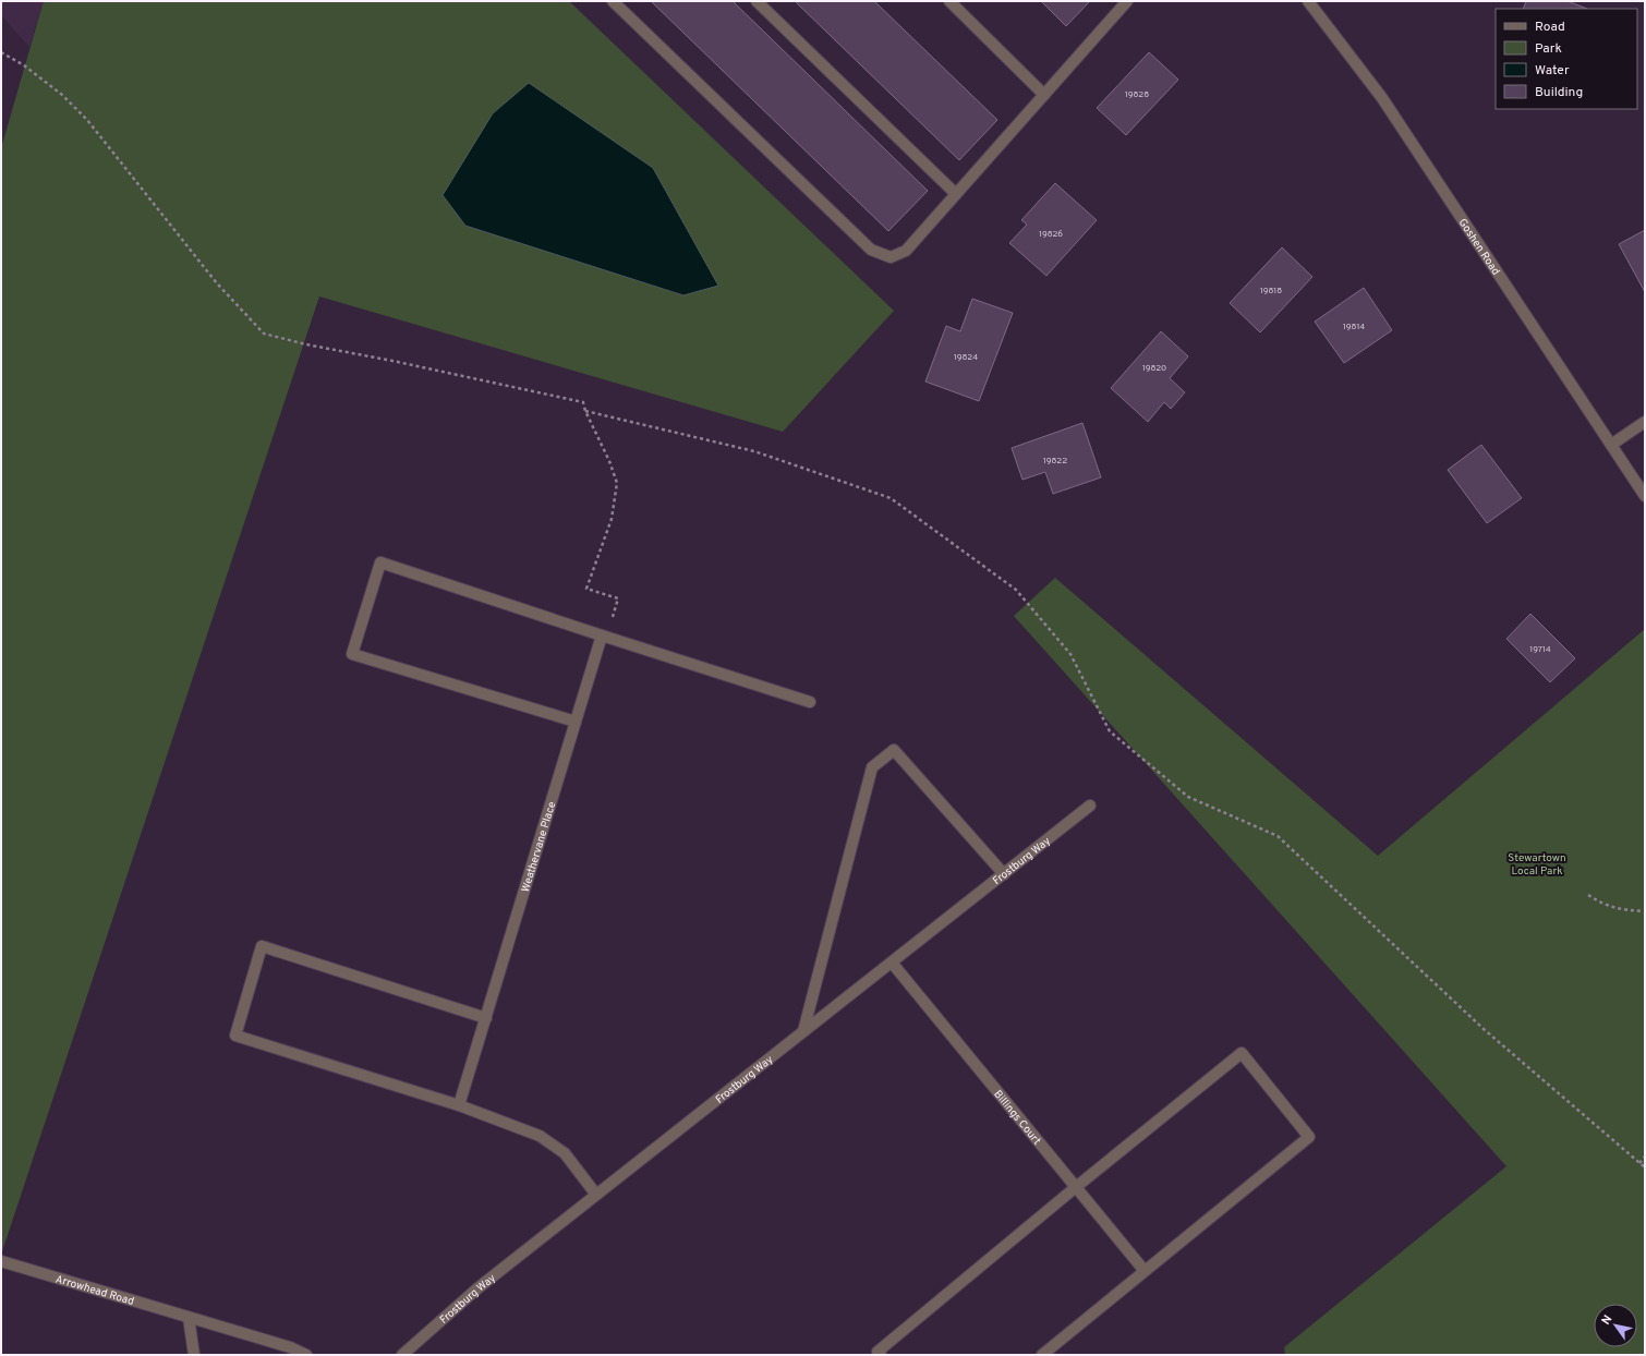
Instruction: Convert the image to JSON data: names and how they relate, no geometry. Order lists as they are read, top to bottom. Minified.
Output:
{"streets":{"street":["Goshen Road","Weathervane Place","Frostburg Way","Billings Court","Arrowhead Road"]},"crossings":[["Frostburg Way","Billings Court"]],"parks":["Stewartown Local Park"],"house_numbers":["19828","19826","19818","19814","19824","19820","19822","19714"],"legend":["Road","Park","Water","Building"],"north":"top left"}
